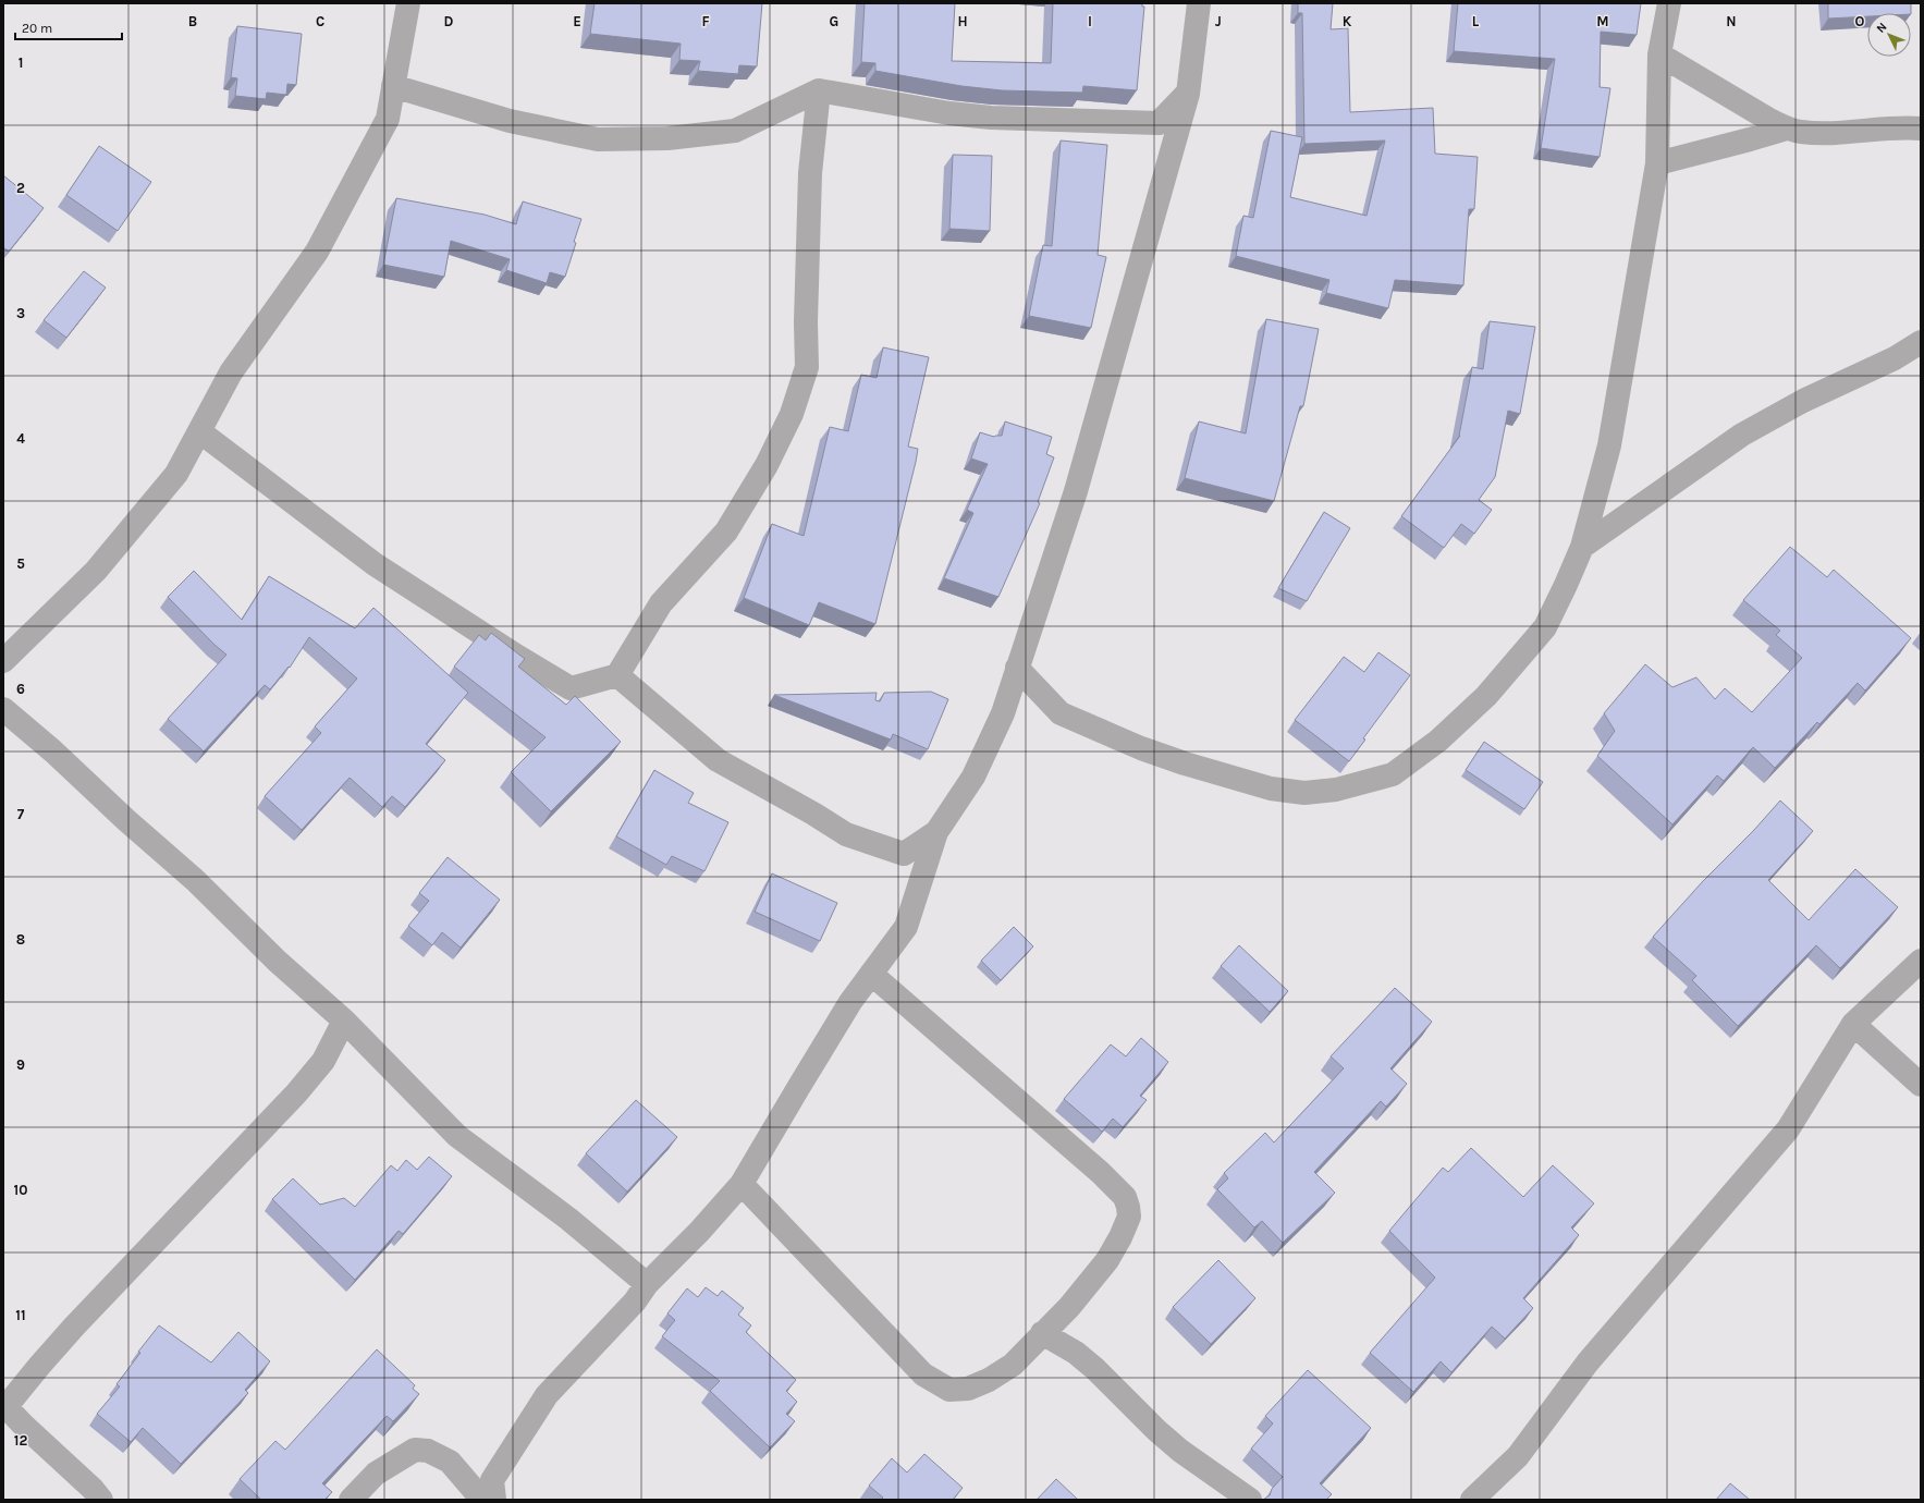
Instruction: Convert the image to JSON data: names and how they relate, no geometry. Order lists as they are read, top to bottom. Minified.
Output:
{"scale_bar":"20 m","north":"top left","grid":{"columns":["B","C","D","E","F","G","H","I","J","K","L","M","N","O"],"rows":["1","2","3","4","5","6","7","8","9","10","11","12"]}}
